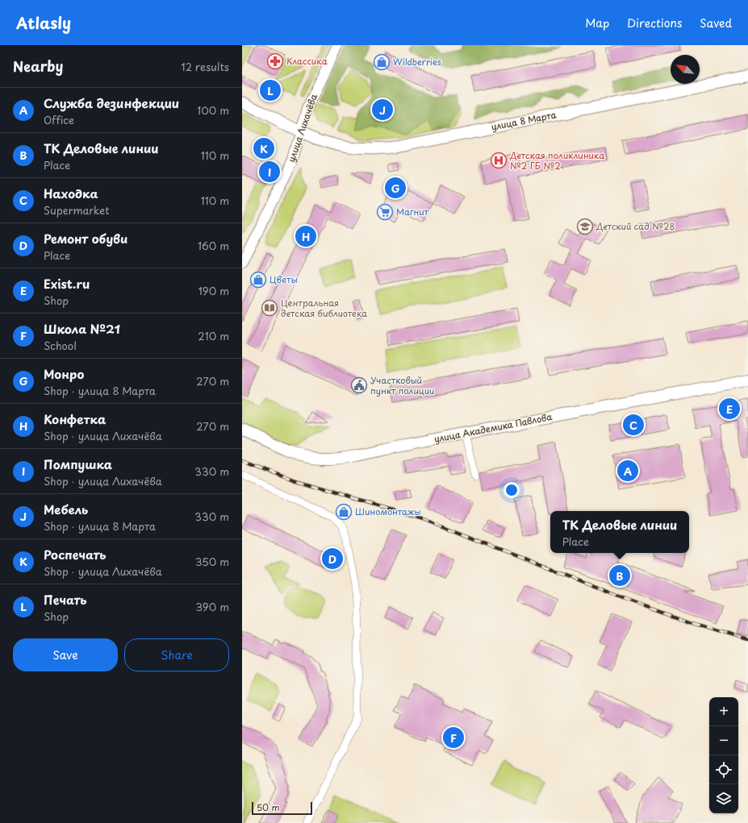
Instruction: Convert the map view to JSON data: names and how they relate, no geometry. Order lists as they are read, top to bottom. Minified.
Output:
{"streets":{"main road":["улица 8 Марта","улица Лихачёва","улица Академика Павлова"]},"crossings":[["улица 8 Марта","улица Лихачёва"]],"places":{"pharmacy":["Классика"],"shop":["Wildberries","Цветы","Шиномонтажы"],"hospital":["Детская поликлиника №2 ГБ №2"],"supermarket":["Магнит"],"school or university":["Детский сад №28"],"library":["Центральная детская библиотека"],"public building":["Участковый пункт полиции"]},"scale_bar":"50 m","north":"top left","page":{"header":"Atlasly","nav":["Map","Directions","Saved"],"heading":["Nearby","12 results"],"pins":["L","J","K","I","G","H","E","C","A","D","B","F"],"list":[{"mark":"A","name":"Служба дезинфекции","note":"Office","value":"100 m"},{"mark":"B","name":"ТК Деловые линии","note":"Place","value":"110 m"},{"mark":"C","name":"Находка","note":"Supermarket","value":"110 m"},{"mark":"D","name":"Ремонт обуви","note":"Place","value":"160 m"},{"mark":"E","name":"Exist.ru","note":"Shop","value":"190 m"},{"mark":"F","name":"Школа №21","note":"School","value":"210 m"},{"mark":"G","name":"Монро","note":"Shop · улица 8 Марта","value":"270 m"},{"mark":"H","name":"Конфетка","note":"Shop · улица Лихачёва","value":"270 m"},{"mark":"I","name":"Помпушка","note":"Shop · улица Лихачёва","value":"330 m"},{"mark":"J","name":"Мебель","note":"Shop · улица 8 Марта","value":"330 m"},{"mark":"K","name":"Роспечать","note":"Shop · улица Лихачёва","value":"350 m"},{"mark":"L","name":"Печать","note":"Shop","value":"390 m"}],"popup":["ТК Деловые линии","Place"],"buttons":["Save","Share"],"map_buttons":["+","−"],"scale":"50 m"}}
